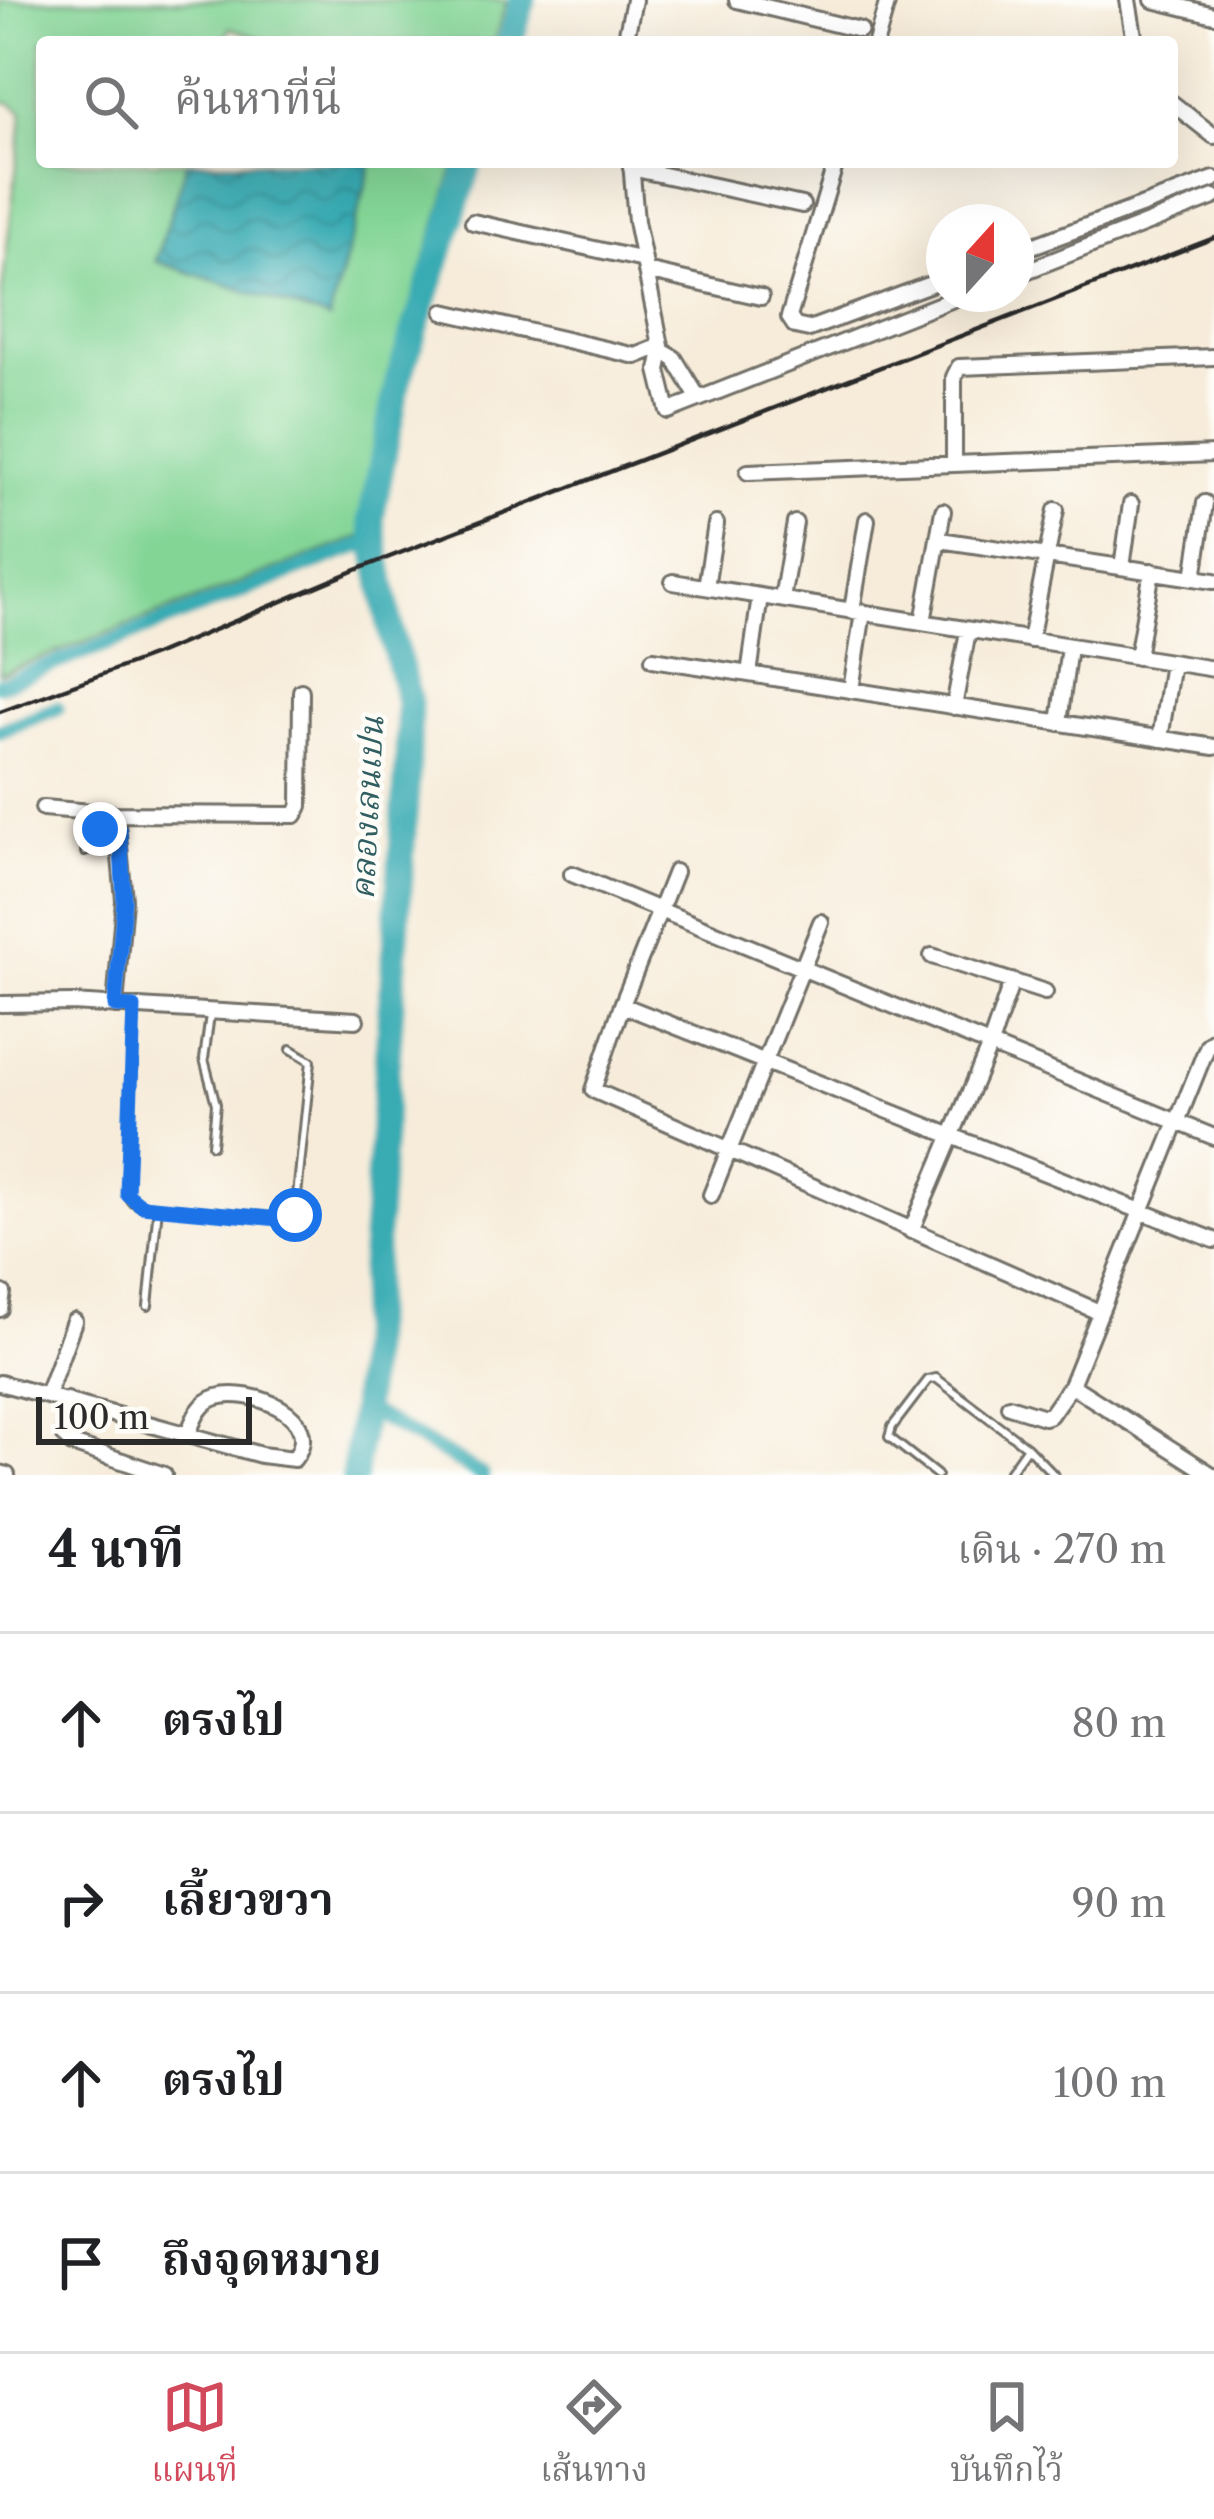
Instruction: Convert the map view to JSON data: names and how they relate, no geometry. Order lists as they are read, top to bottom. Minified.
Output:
{"water":["คลองเลนเปน"],"scale_bar":"100 m","north":"top","page":{"search":"ค้นหาที่นี่","scale":"100 m","heading":["4 นาที","เดิน · 270 m"],"list":[["ตรงไป","80 m"],["เลี้ยวขวา","90 m"],["ตรงไป","100 m"],"ถึงจุดหมาย"],"nav":["แผนที่","เส้นทาง","บันทึกไว้"]}}
